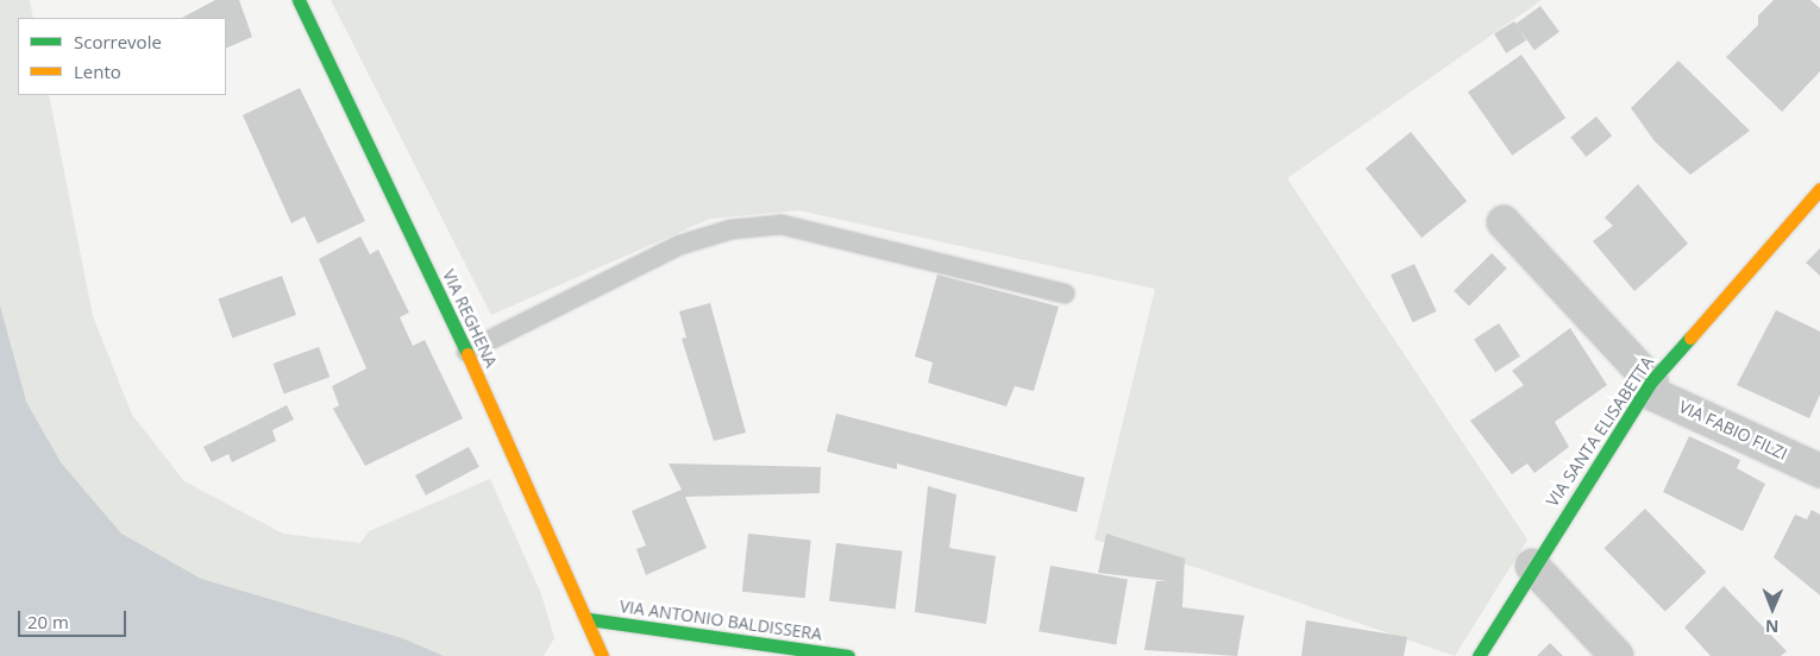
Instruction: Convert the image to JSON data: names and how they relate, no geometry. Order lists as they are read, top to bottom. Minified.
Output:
{"streets":{"street":["VIA REGHENA","VIA FABIO FILZI","VIA SANTA ELISABETTA","VIA ANTONIO BALDISSERA"]},"crossings":[["VIA REGHENA","VIA ANTONIO BALDISSERA"],["VIA FABIO FILZI","VIA SANTA ELISABETTA"]],"legend":["Scorrevole","Lento"],"scale_bar":"20 m","north":"bottom"}
